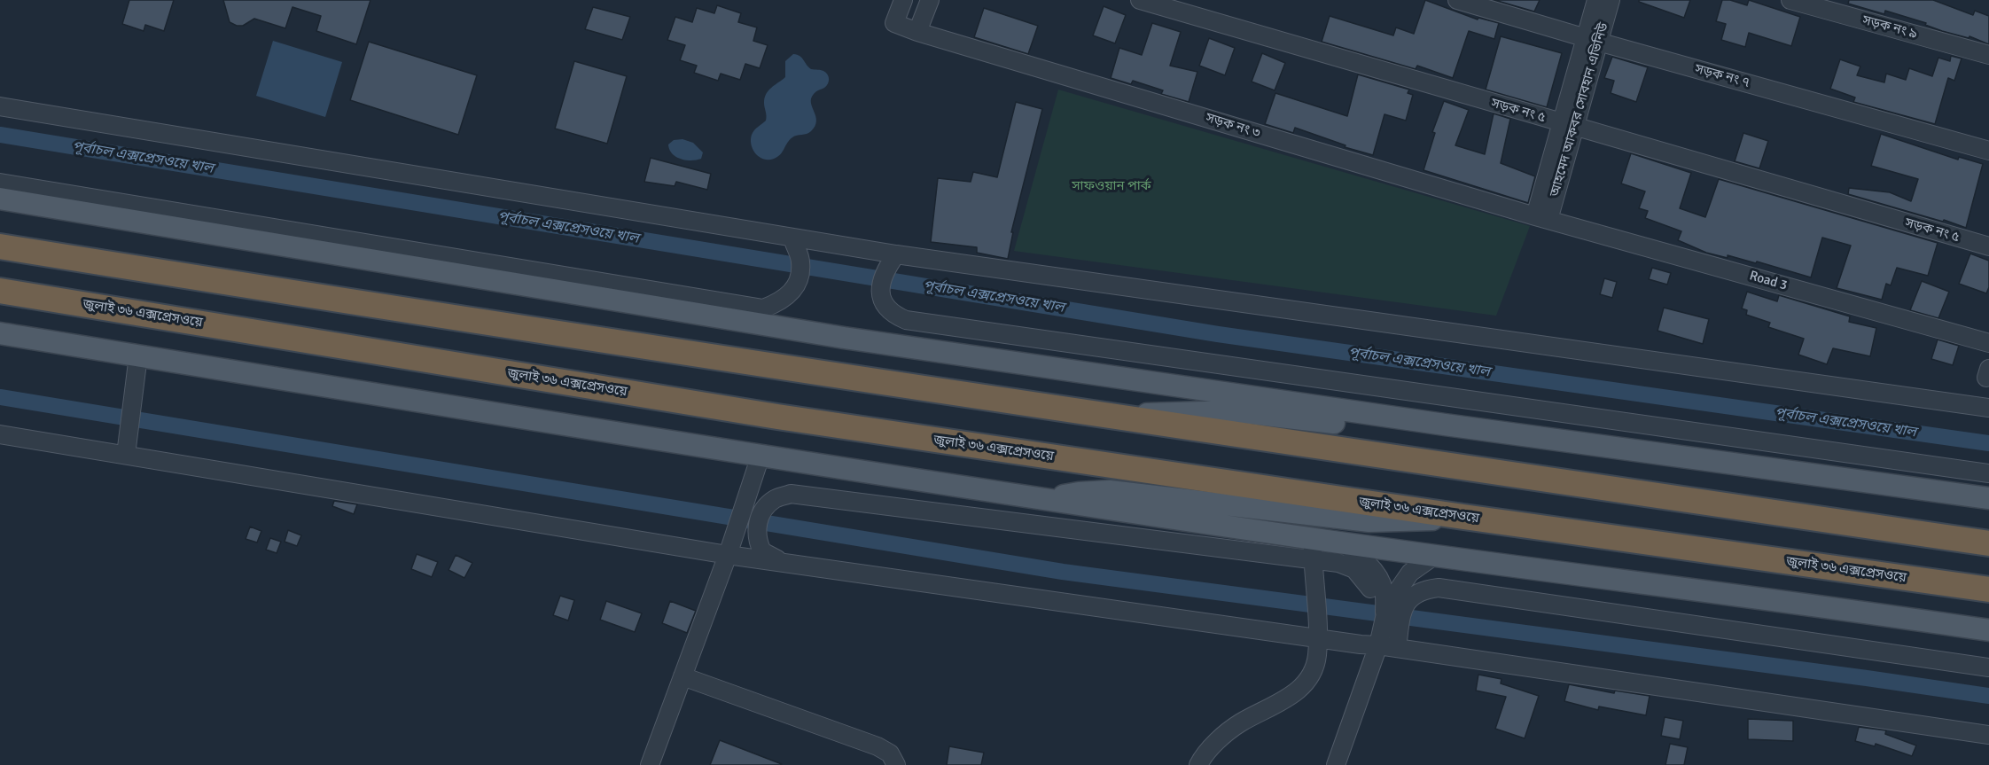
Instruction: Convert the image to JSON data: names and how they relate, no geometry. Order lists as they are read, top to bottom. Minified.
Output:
{"streets":{"highway":["জুলাই ৩৬ এক্সপ্রেসওয়ে"],"street":["সড়ক নং ৯","সড়ক নং ৭","আহমেদ আকবর সোবহান এভিনিউ","সড়ক নং ৫","সড়ক নং ৩","Road 3"]},"crossings":[["সড়ক নং ৭","আহমেদ আকবর সোবহান এভিনিউ"],["আহমেদ আকবর সোবহান এভিনিউ","সড়ক নং ৫"],["আহমেদ আকবর সোবহান এভিনিউ","সড়ক নং ৩"],["আহমেদ আকবর সোবহান এভিনিউ","Road 3"],["সড়ক নং ৩","Road 3"]],"water":["পূর্বাচল এক্সপ্রেসওয়ে খাল"],"parks":["সাফওয়ান পার্ক"]}
